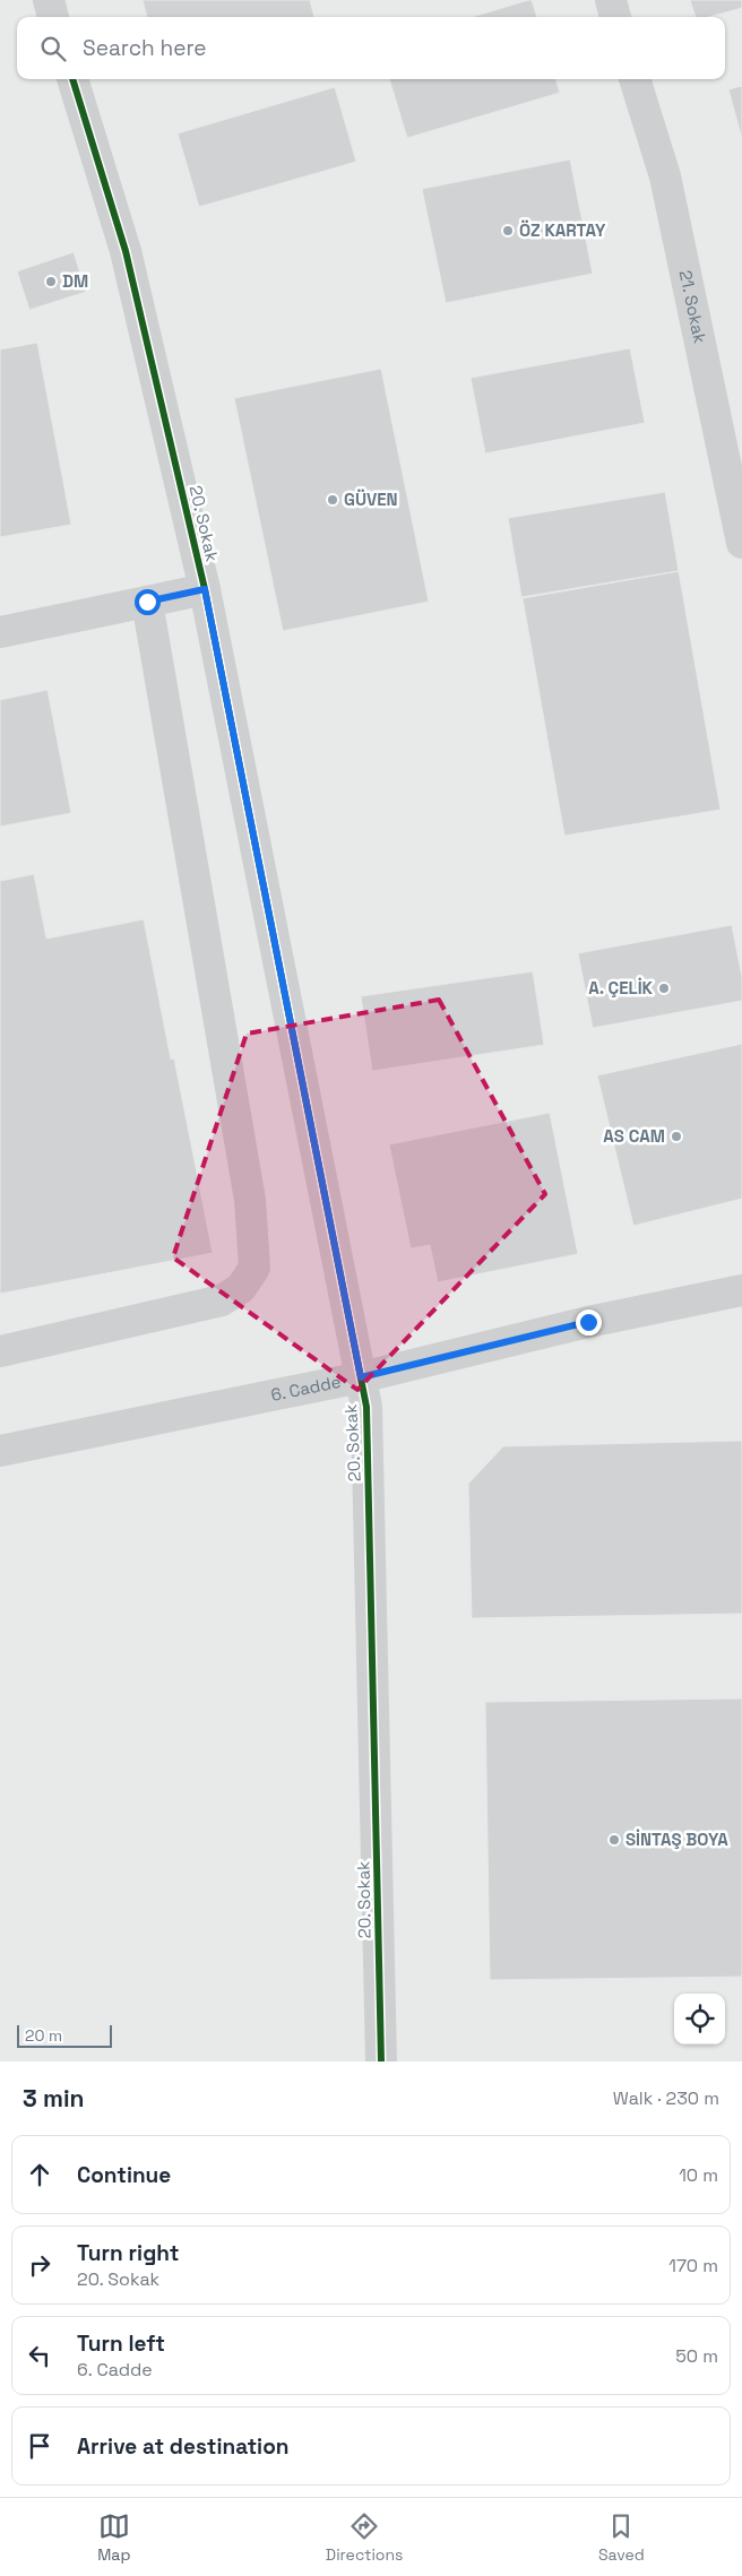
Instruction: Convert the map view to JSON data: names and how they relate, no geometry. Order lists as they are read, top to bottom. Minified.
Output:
{"streets":{"street":["21. Sokak","20. Sokak","6. Cadde"]},"crossings":[["20. Sokak","6. Cadde"]],"places":["ÖZ KARTAY","DM","GÜVEN","A. ÇELİK","AS CAM","SİNTAŞ BOYA"],"scale_bar":"20 m","page":{"search":"Search here","scale":"20 m","heading":["3 min","Walk · 230 m"],"list":[["Continue","10 m"],["Turn right","20. Sokak","170 m"],["Turn left","6. Cadde","50 m"],"Arrive at destination"],"nav":["Map","Directions","Saved"]}}
